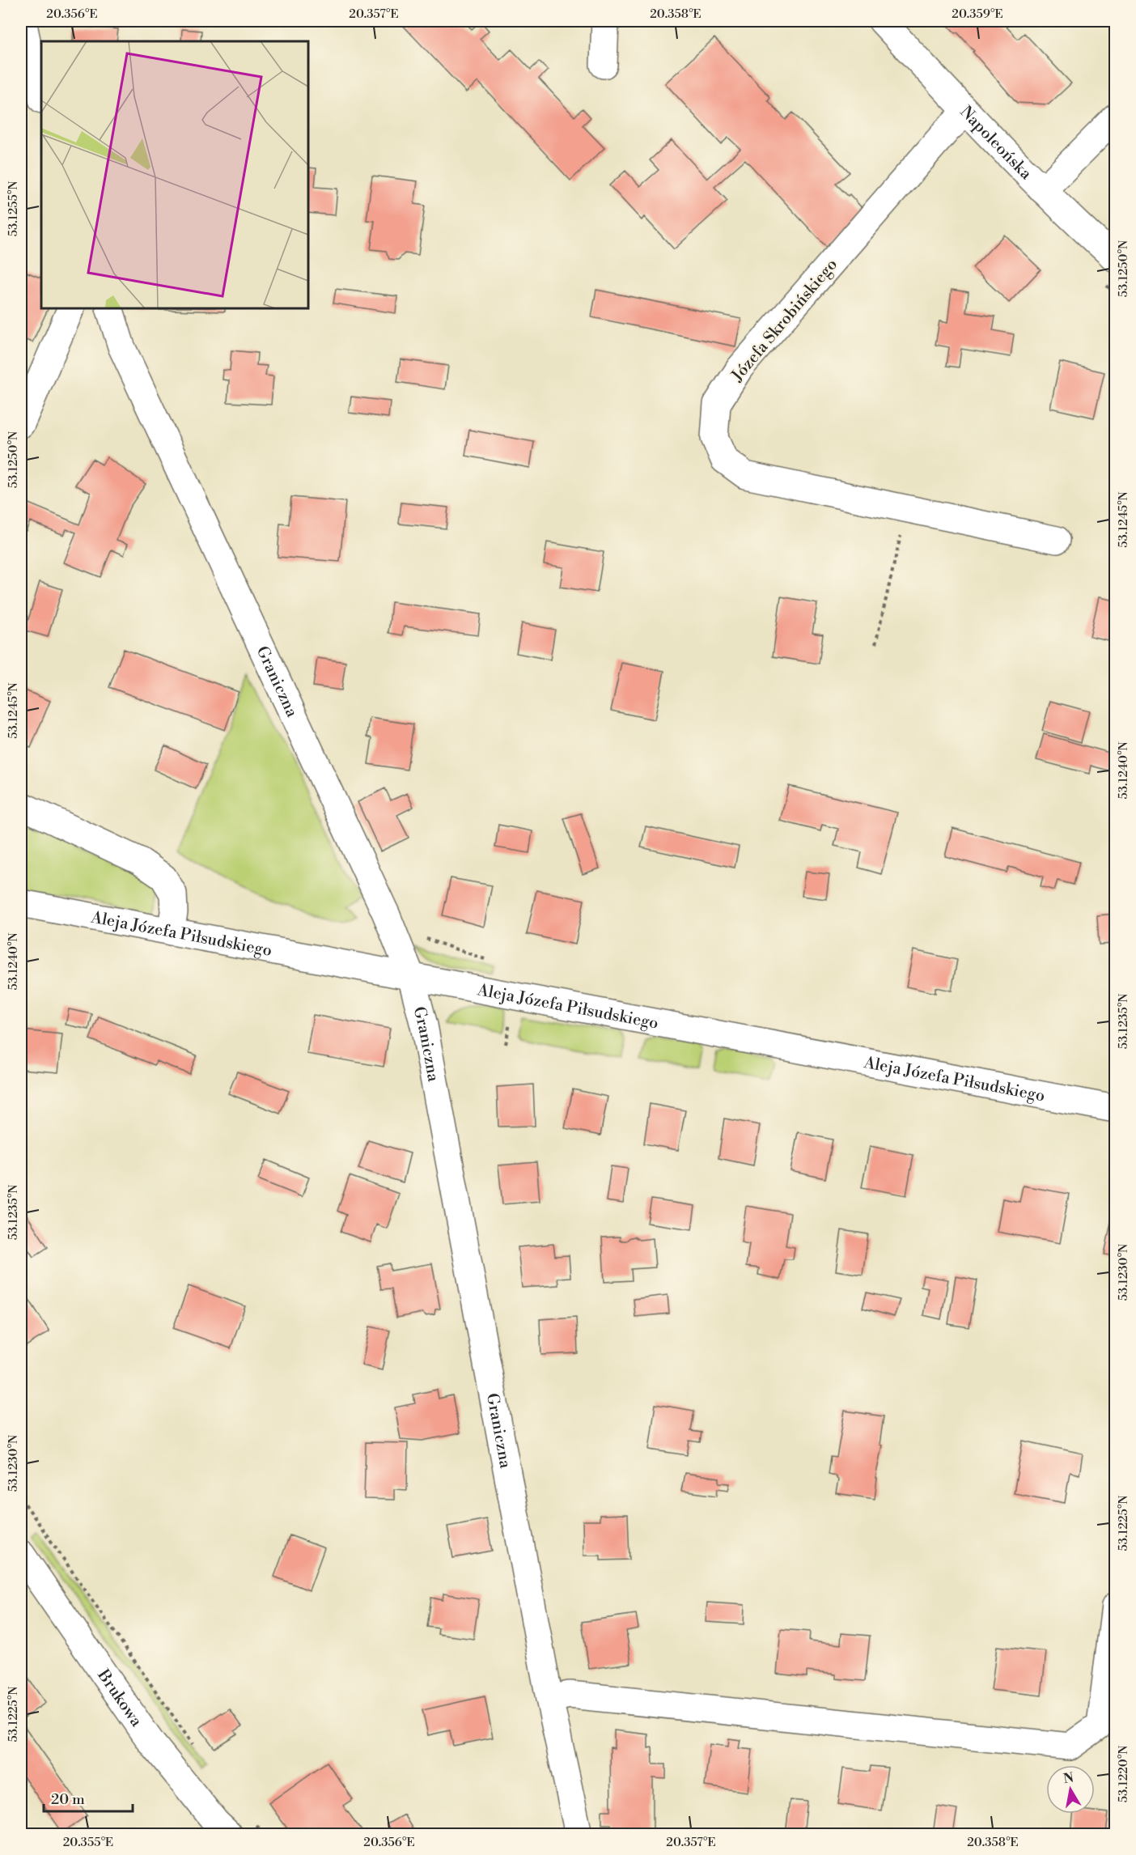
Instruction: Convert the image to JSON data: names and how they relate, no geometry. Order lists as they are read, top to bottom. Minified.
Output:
{"streets":{"street":["Napoleońska","Józefa Skrobińskiego","Graniczna","Aleja Józefa Piłsudskiego","Brukowa"]},"crossings":[["Napoleońska","Józefa Skrobińskiego"],["Graniczna","Aleja Józefa Piłsudskiego"]],"scale_bar":"20 m","north":"top","coordinates":["20.356°E","20.357°E","20.358°E","20.359°E","53.1255°N","53.1250°N","53.1245°N","53.1240°N","53.1235°N","53.1230°N","53.1225°N","53.1220°N","20.355°E"]}
